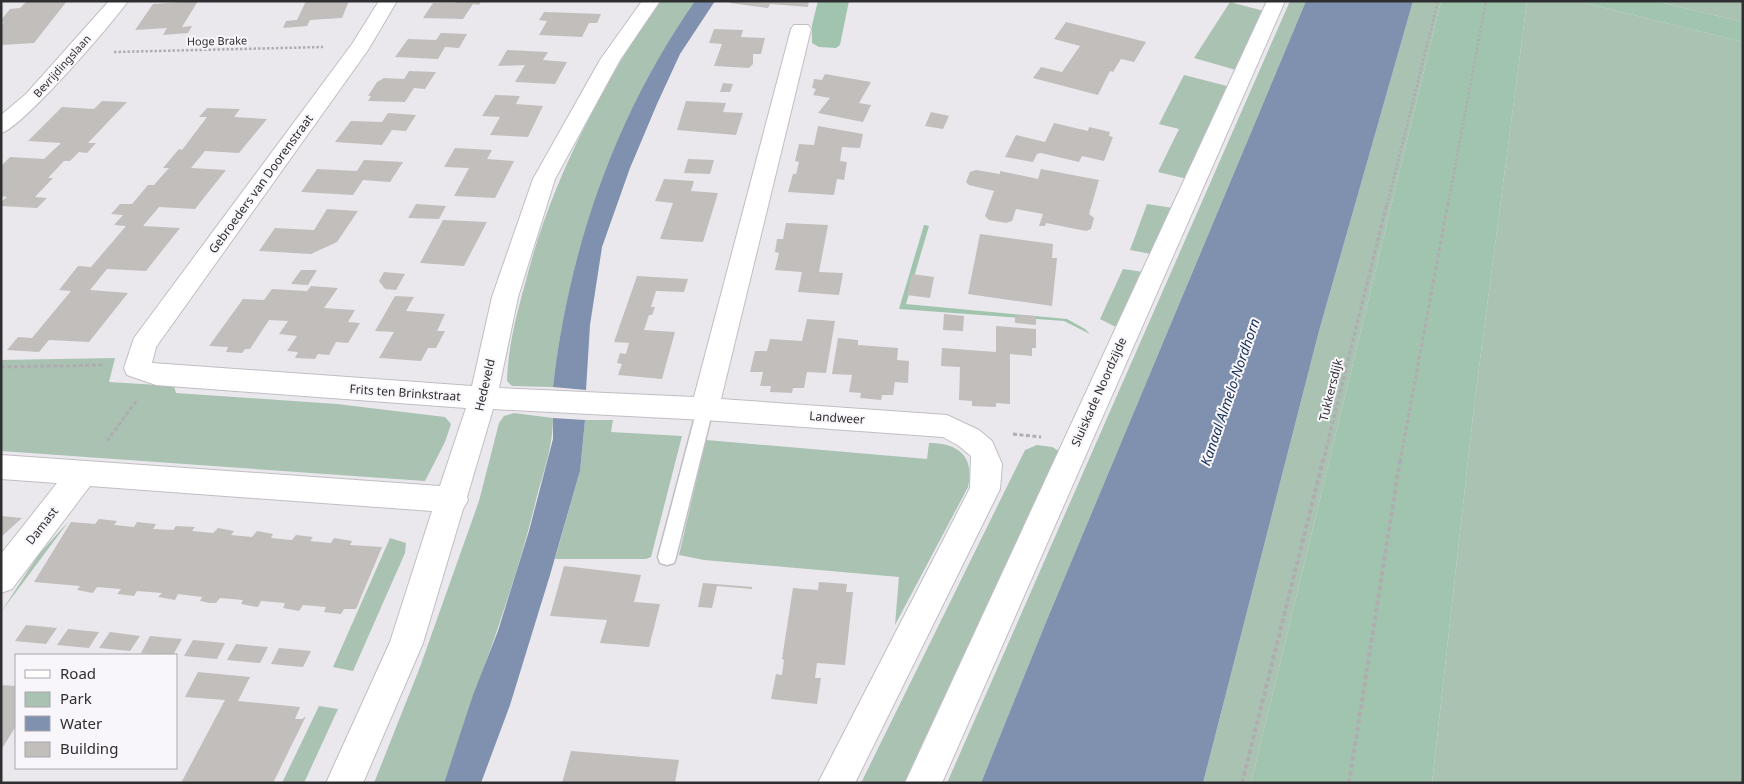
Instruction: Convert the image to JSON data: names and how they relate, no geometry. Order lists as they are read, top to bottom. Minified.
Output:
{"streets":{"street":["Bevrijdingslaan","Gebroeders van Doorenstraat","Hedeveld","Sluiskade Noordzijde","Frits ten Brinkstraat","Landweer","Damast"],"path":["Hoge Brake","Tukkersdijk"]},"crossings":[["Hoge Brake","Bevrijdingslaan"],["Hoge Brake","Gebroeders van Doorenstraat"],["Gebroeders van Doorenstraat","Frits ten Brinkstraat"],["Hedeveld","Frits ten Brinkstraat"],["Frits ten Brinkstraat","Landweer"]],"water":["Kanaal Almelo-Nordhorn"],"legend":["Road","Park","Water","Building"]}
